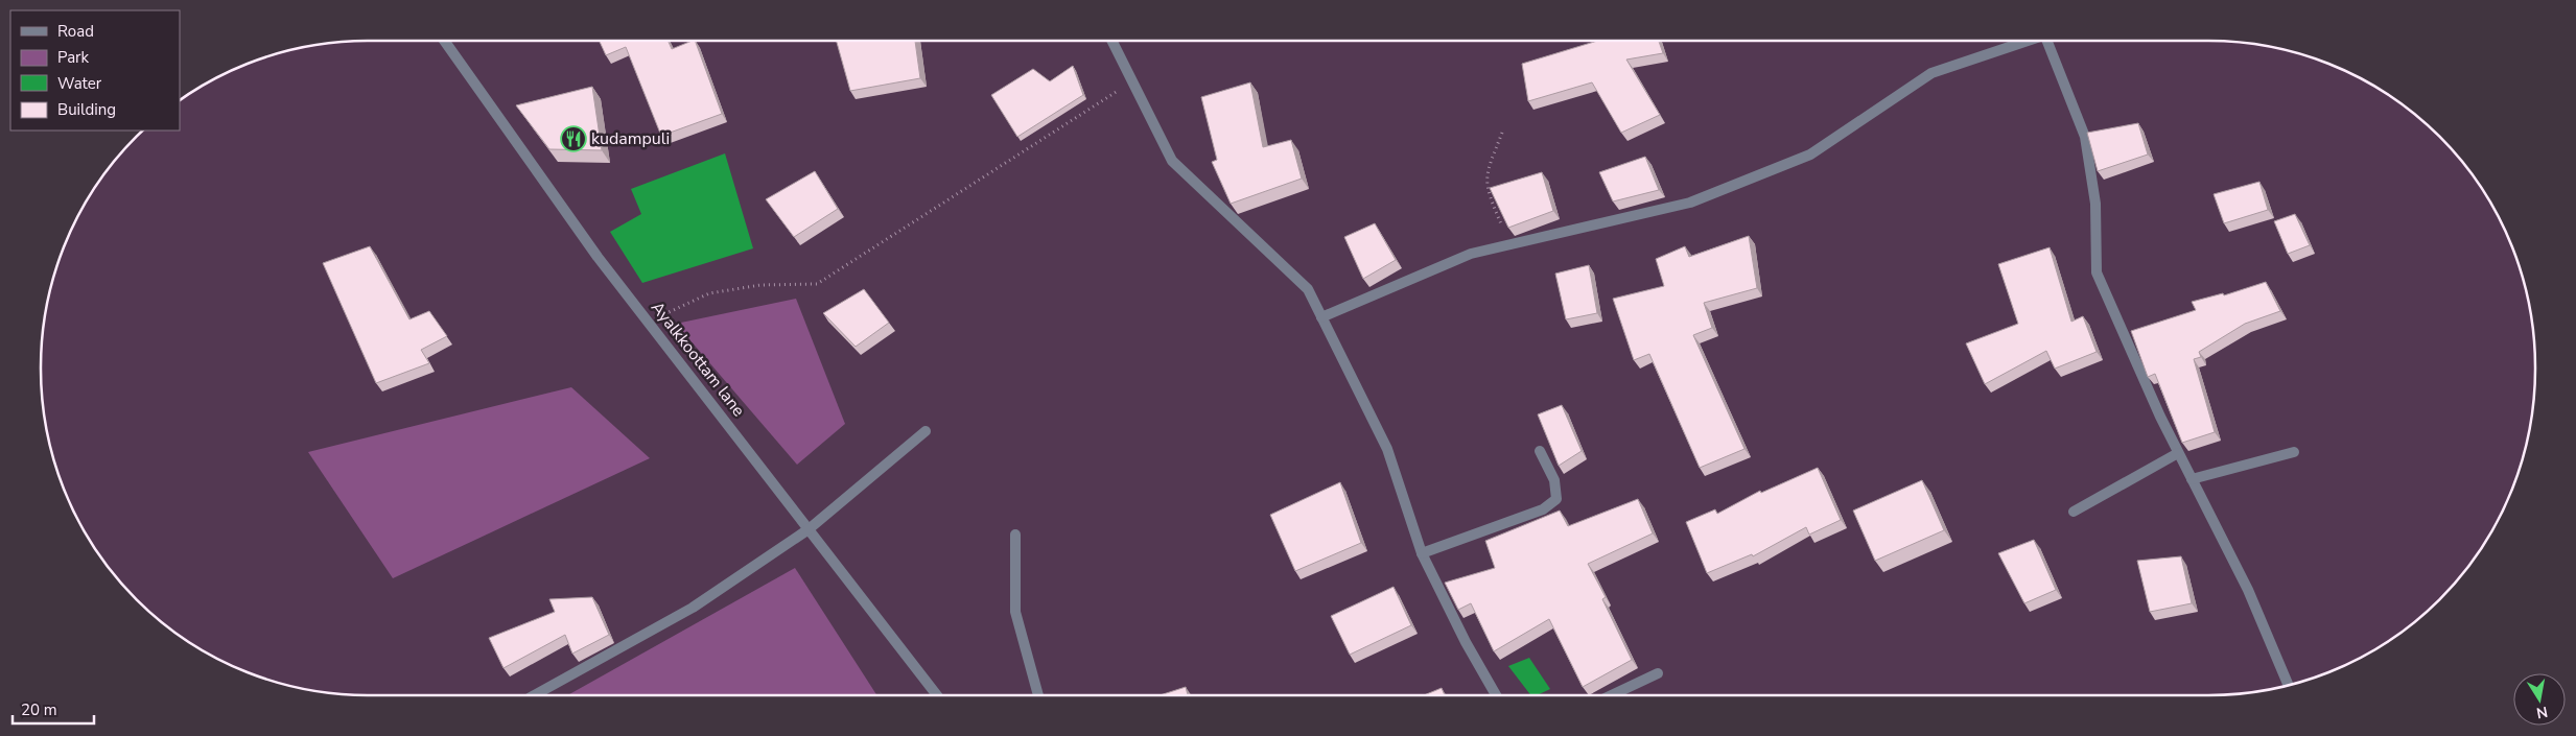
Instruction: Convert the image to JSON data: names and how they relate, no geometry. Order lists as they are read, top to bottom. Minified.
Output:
{"streets":{"street":["Ayalkkoottam lane"]},"places":{"restaurant":["kudampuli"]},"legend":["Road","Park","Water","Building"],"scale_bar":"20 m","north":"bottom"}
